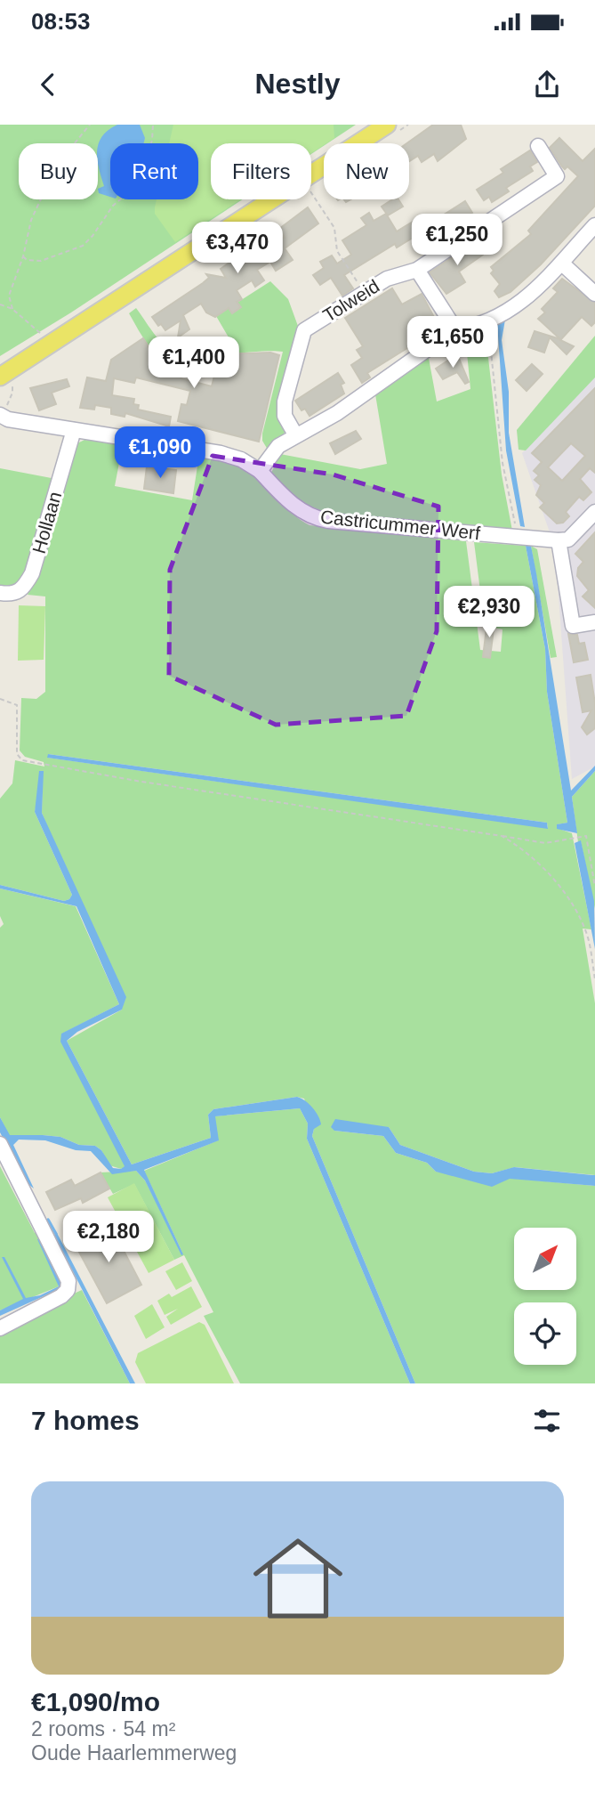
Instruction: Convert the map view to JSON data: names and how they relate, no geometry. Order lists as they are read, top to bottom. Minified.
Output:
{"streets":{"street":["Tolweid","Hollaan","Castricummer Werf"]},"north":"top right","page":{"status":"08:53","header":"Nestly","chip":["Buy","Rent","Filters","New"],"price":["€1,250","€3,470","€1,650","€1,400","€1,090","€2,930","€2,180"],"heading":"7 homes","list":[{"name":"€1,090/mo","note":"2 rooms · 54 m² · Oude Haarlemmerweg"}]}}
